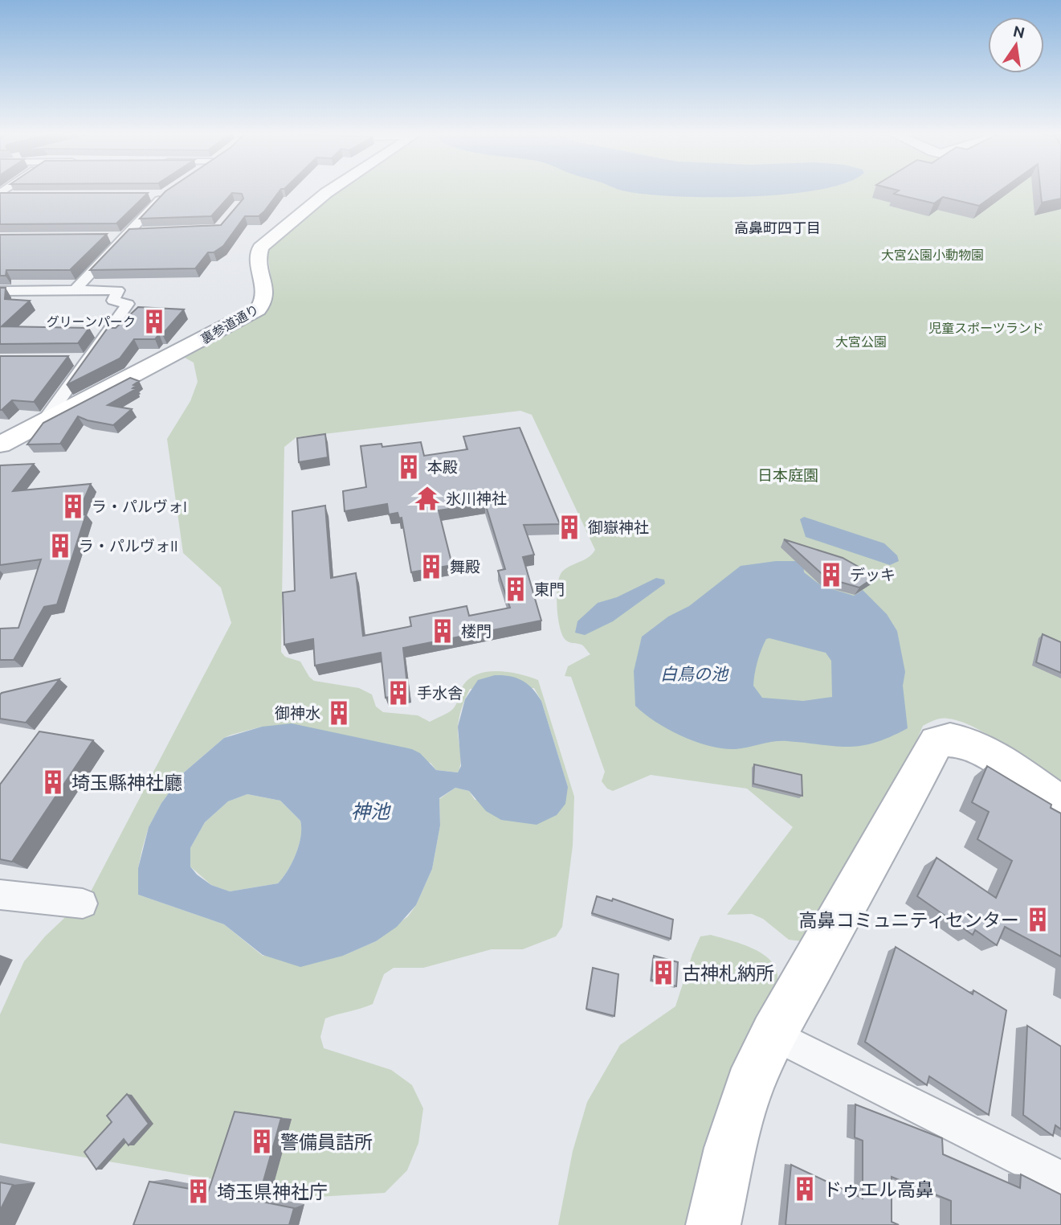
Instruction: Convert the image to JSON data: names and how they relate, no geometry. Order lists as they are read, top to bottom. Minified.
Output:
{"streets":{"street":["裏参道通り"]},"districts":["高鼻町四丁目"],"water":["白鳥の池","神池"],"parks":["大宮公園小動物園","児童スポーツランド","大宮公園","日本庭園"],"places":{"building":["グリーンパーク","本殿","ラ・パルヴォI","御嶽神社","ラ・パルヴォII","舞殿","デッキ","東門","楼門","手水舎","御神水","埼玉縣神社廳","高鼻コミュニティセンター","古神札納所","警備員詰所","ドゥエル高鼻","埼玉県神社庁"],"temple":["氷川神社"]},"north":"top"}
